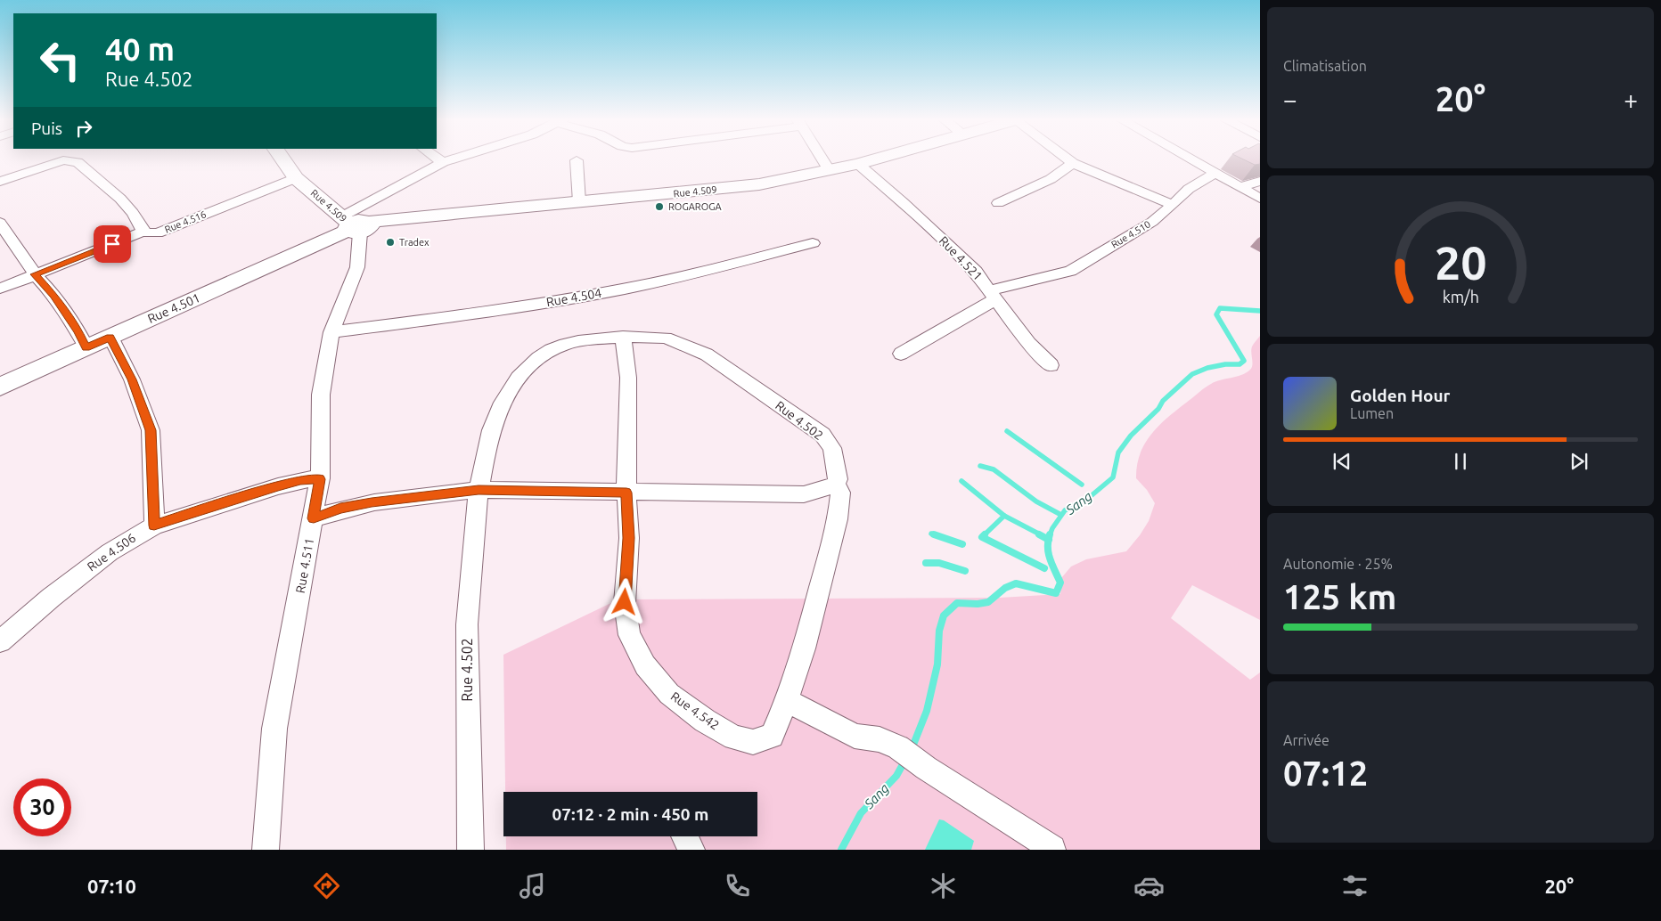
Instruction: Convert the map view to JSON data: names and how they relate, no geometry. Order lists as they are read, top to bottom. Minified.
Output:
{"streets":{"street":["Rue 4.509","Rue 4.516","Rue 4.510","Rue 4.521","Rue 4.504","Rue 4.501","Rue 4.502","Rue 4.506","Rue 4.511","Rue 4.542"]},"crossings":[["Rue 4.509","Rue 4.516"],["Rue 4.509","Rue 4.521"],["Rue 4.509","Rue 4.501"],["Rue 4.509","Rue 4.511"],["Rue 4.510","Rue 4.521"],["Rue 4.504","Rue 4.511"],["Rue 4.501","Rue 4.511"],["Rue 4.502","Rue 4.542"],["Rue 4.506","Rue 4.511"]],"water":["Sang"],"places":["ROGAROGA","Tradex"],"page":{"tile":["Climatisation",["Autonomie · 25%","125 km"],["Arrivée","07:12"]],"turn":["40 m","Rue 4.502"],"heat":["−","20°","+"],"then":"Puis","song":["Golden Hour","Lumen"],"limit":"30","trip":"07:12 · 2 min · 450 m","tabs":["07:10","20°"],"gauge":["20","km/h"]}}
